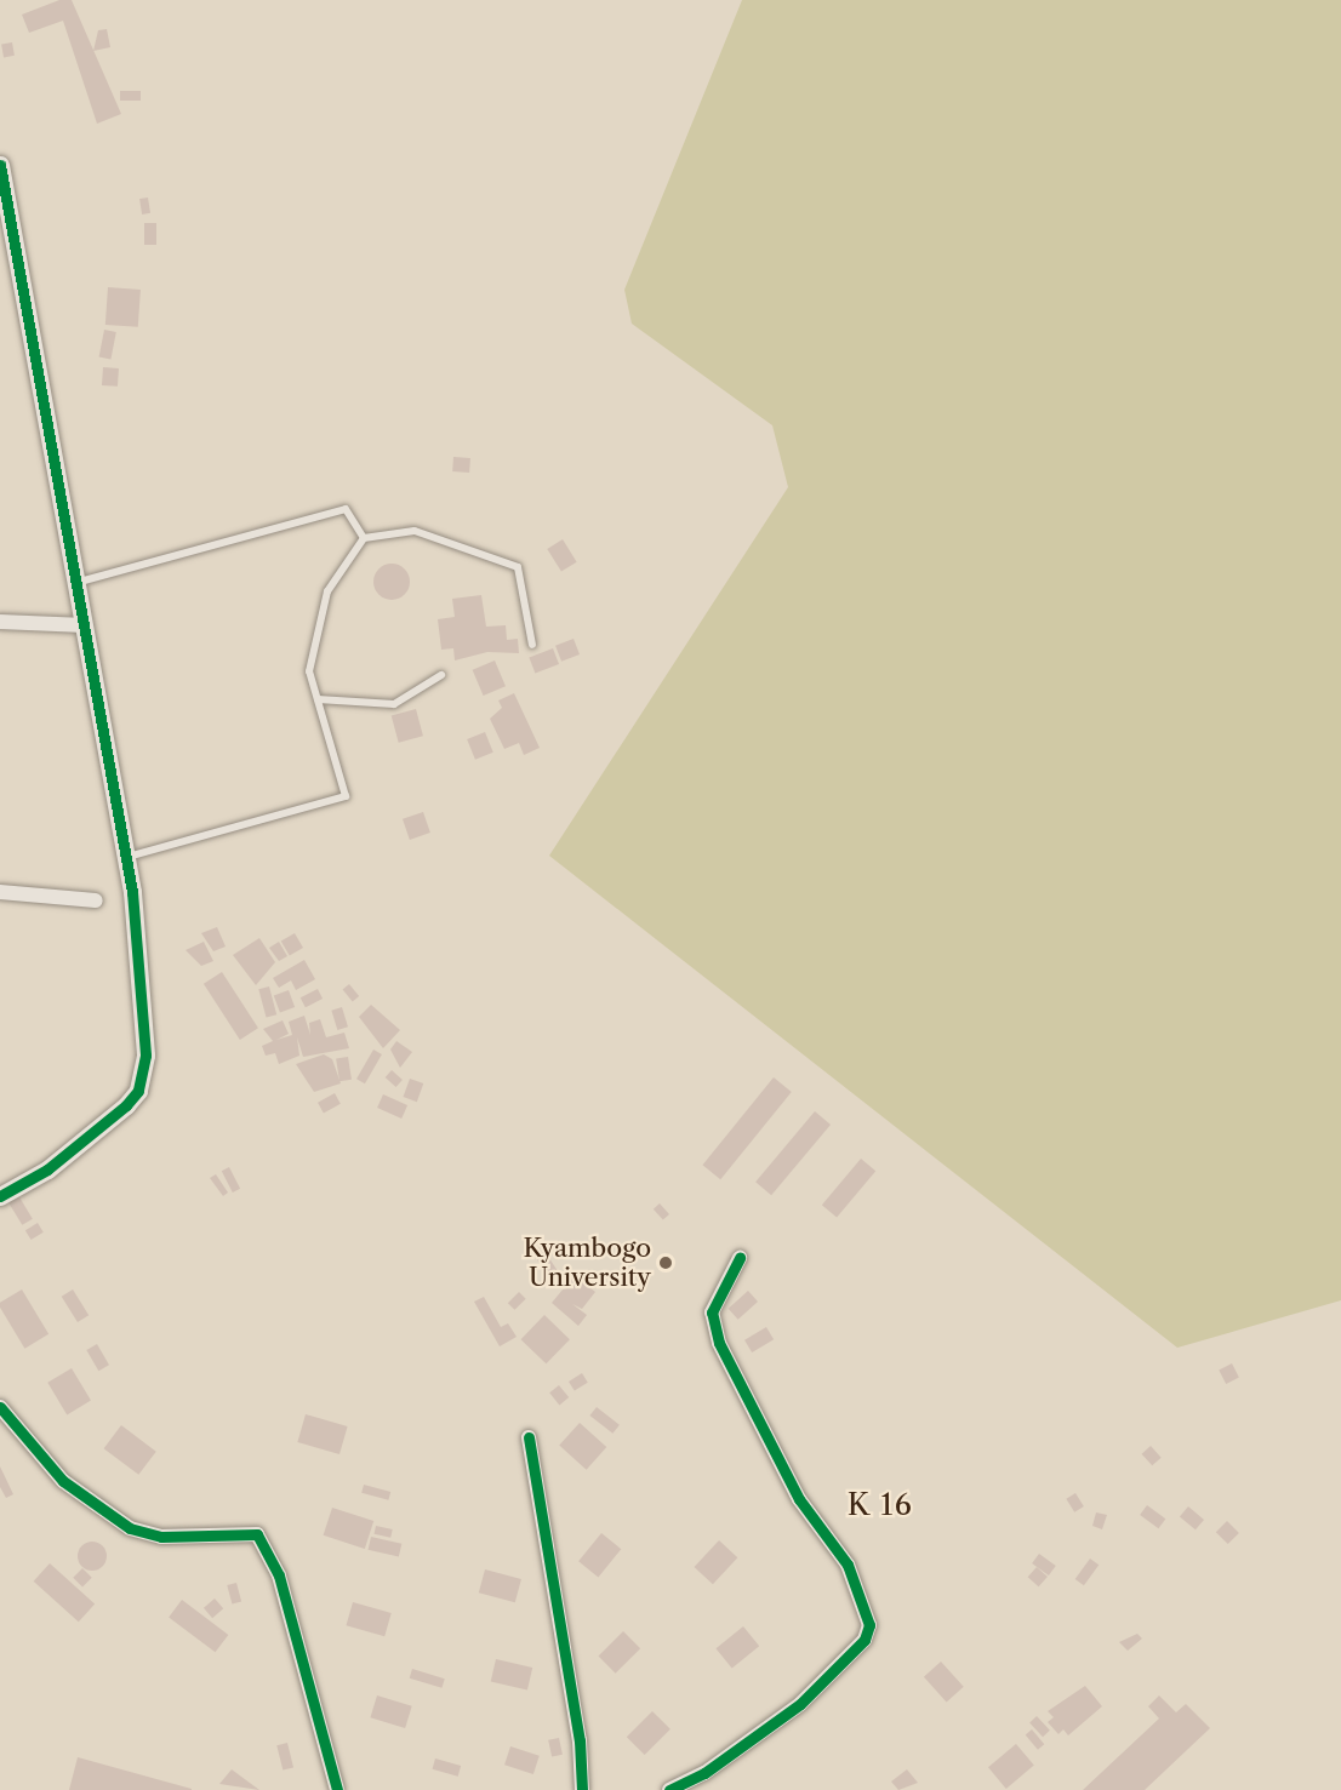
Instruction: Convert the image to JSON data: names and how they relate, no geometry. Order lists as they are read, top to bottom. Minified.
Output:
{"districts":["K 16"],"places":["Kyambogo University"]}
